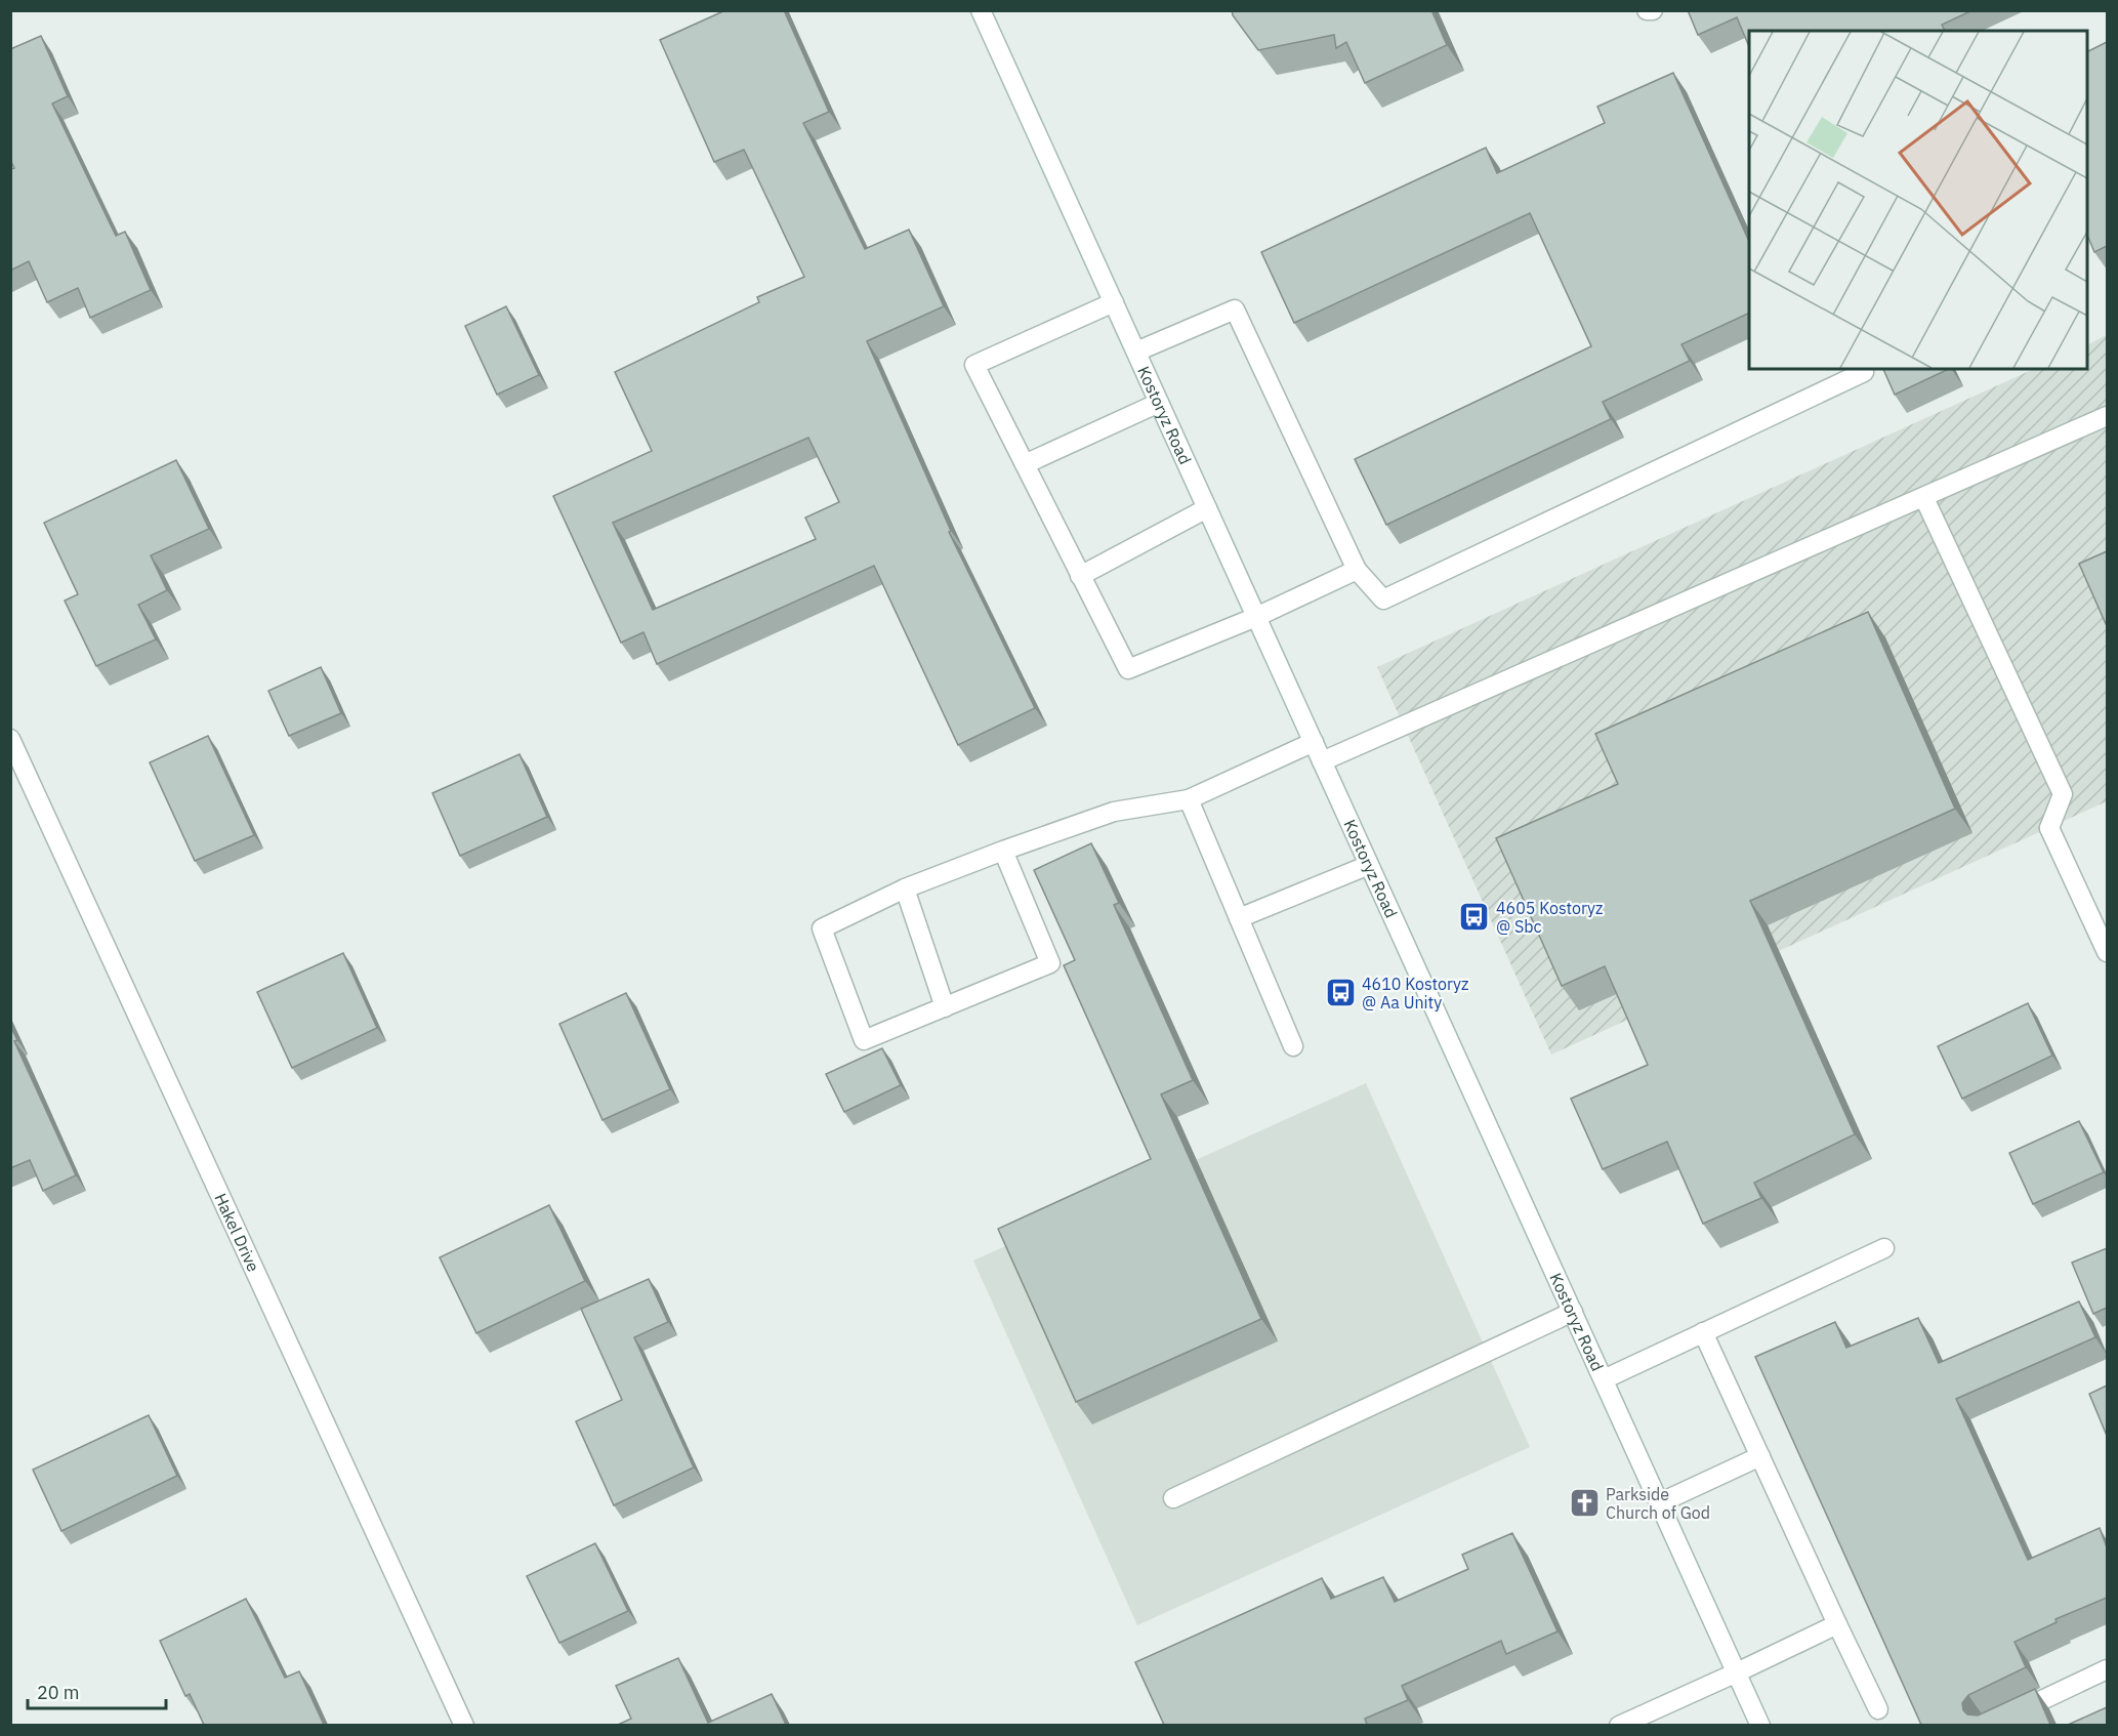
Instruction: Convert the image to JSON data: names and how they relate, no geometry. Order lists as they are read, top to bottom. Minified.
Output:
{"streets":{"main road":["Kostoryz Road","Hakel Drive"]},"places":{"bus stop":["4605 Kostoryz @ Sbc","4610 Kostoryz @ Aa Unity"],"church":["Parkside Church of God"]},"scale_bar":"20 m"}
